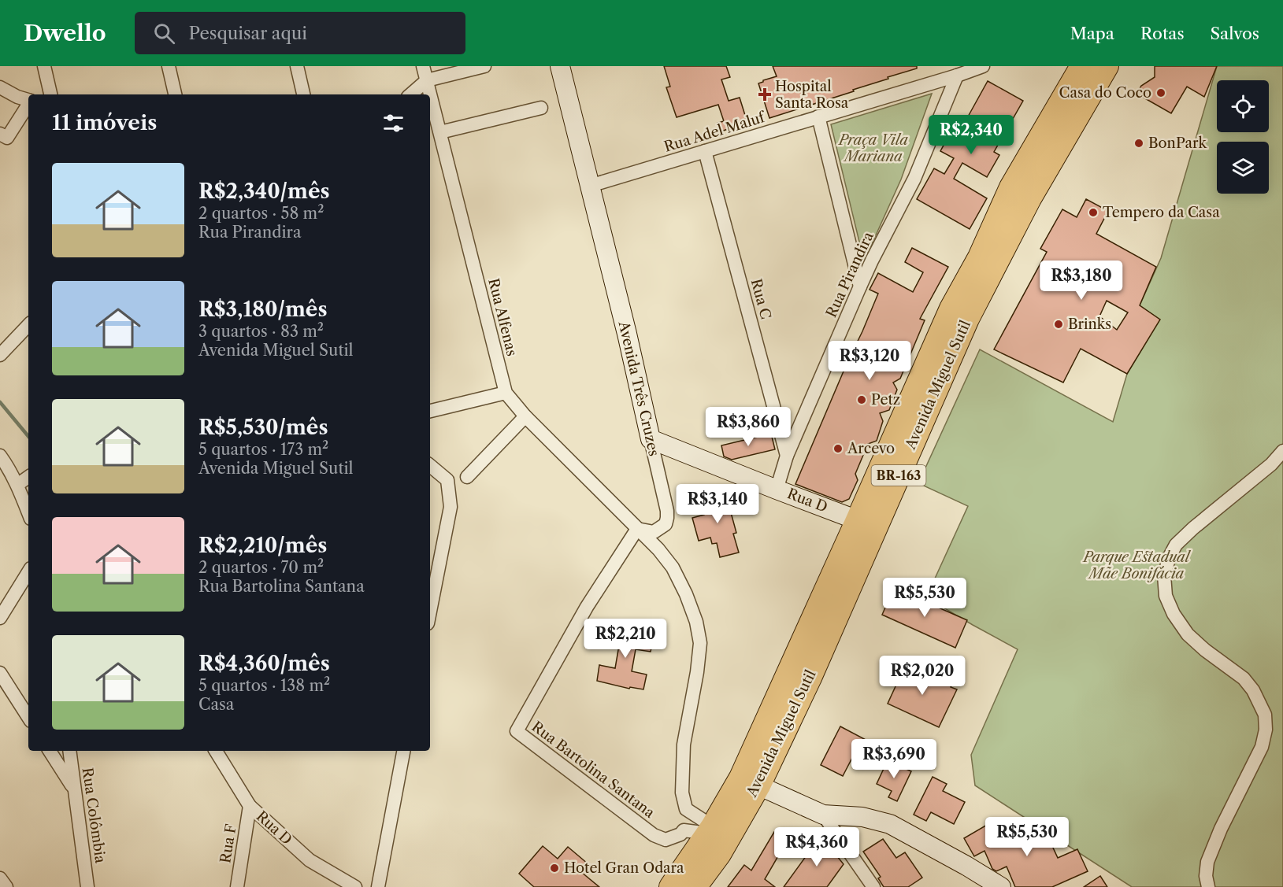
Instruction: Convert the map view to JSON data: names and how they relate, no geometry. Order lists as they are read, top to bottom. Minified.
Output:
{"streets":{"highway":["Avenida Miguel Sutil","BR-163"],"street":["Rua Adel Maluf","Rua Pirandira","Rua C","Rua Alfenas","Avenida Três Cruzes","Rua D","Rua Bartolina Santana","Rua Colômbia","Rua F"]},"crossings":[["Rua Adel Maluf","Rua Pirandira"],["Rua Adel Maluf","Rua C"],["Rua Adel Maluf","Avenida Três Cruzes"],["Rua Pirandira","Rua C"],["Rua Pirandira","Rua D"],["Rua Alfenas","Avenida Três Cruzes"],["Rua Alfenas","Rua Bartolina Santana"],["Avenida Miguel Sutil","Rua D"],["Avenida Miguel Sutil","Rua Bartolina Santana"],["Avenida Três Cruzes","Rua D"],["Avenida Três Cruzes","Rua Bartolina Santana"],["Rua D","Rua F"]],"parks":["Praça Vila Mariana","Parque Estadual Mãe Bonifácia"],"places":{"other":["Casa do Coco","BonPark","Tempero da Casa","Brinks","Petz","Arcevo","Hotel Gran Odara"],"health":["Hospital Santa Rosa"]},"page":{"header":"Dwello","search":"Pesquisar aqui","nav":["Mapa","Rotas","Salvos"],"heading":"11 imóveis","price":["R$2,340","R$3,180","R$3,120","R$3,860","R$3,140","R$5,530","R$2,210","R$2,020","R$3,690","R$5,530","R$4,360"],"list":[{"name":"R$2,340/mês","note":"2 quartos · 58 m² · Rua Pirandira"},{"name":"R$3,180/mês","note":"3 quartos · 83 m² · Avenida Miguel Sutil"},{"name":"R$5,530/mês","note":"5 quartos · 173 m² · Avenida Miguel Sutil"},{"name":"R$2,210/mês","note":"2 quartos · 70 m² · Rua Bartolina Santana"},{"name":"R$4,360/mês","note":"5 quartos · 138 m² · Casa"}]}}
